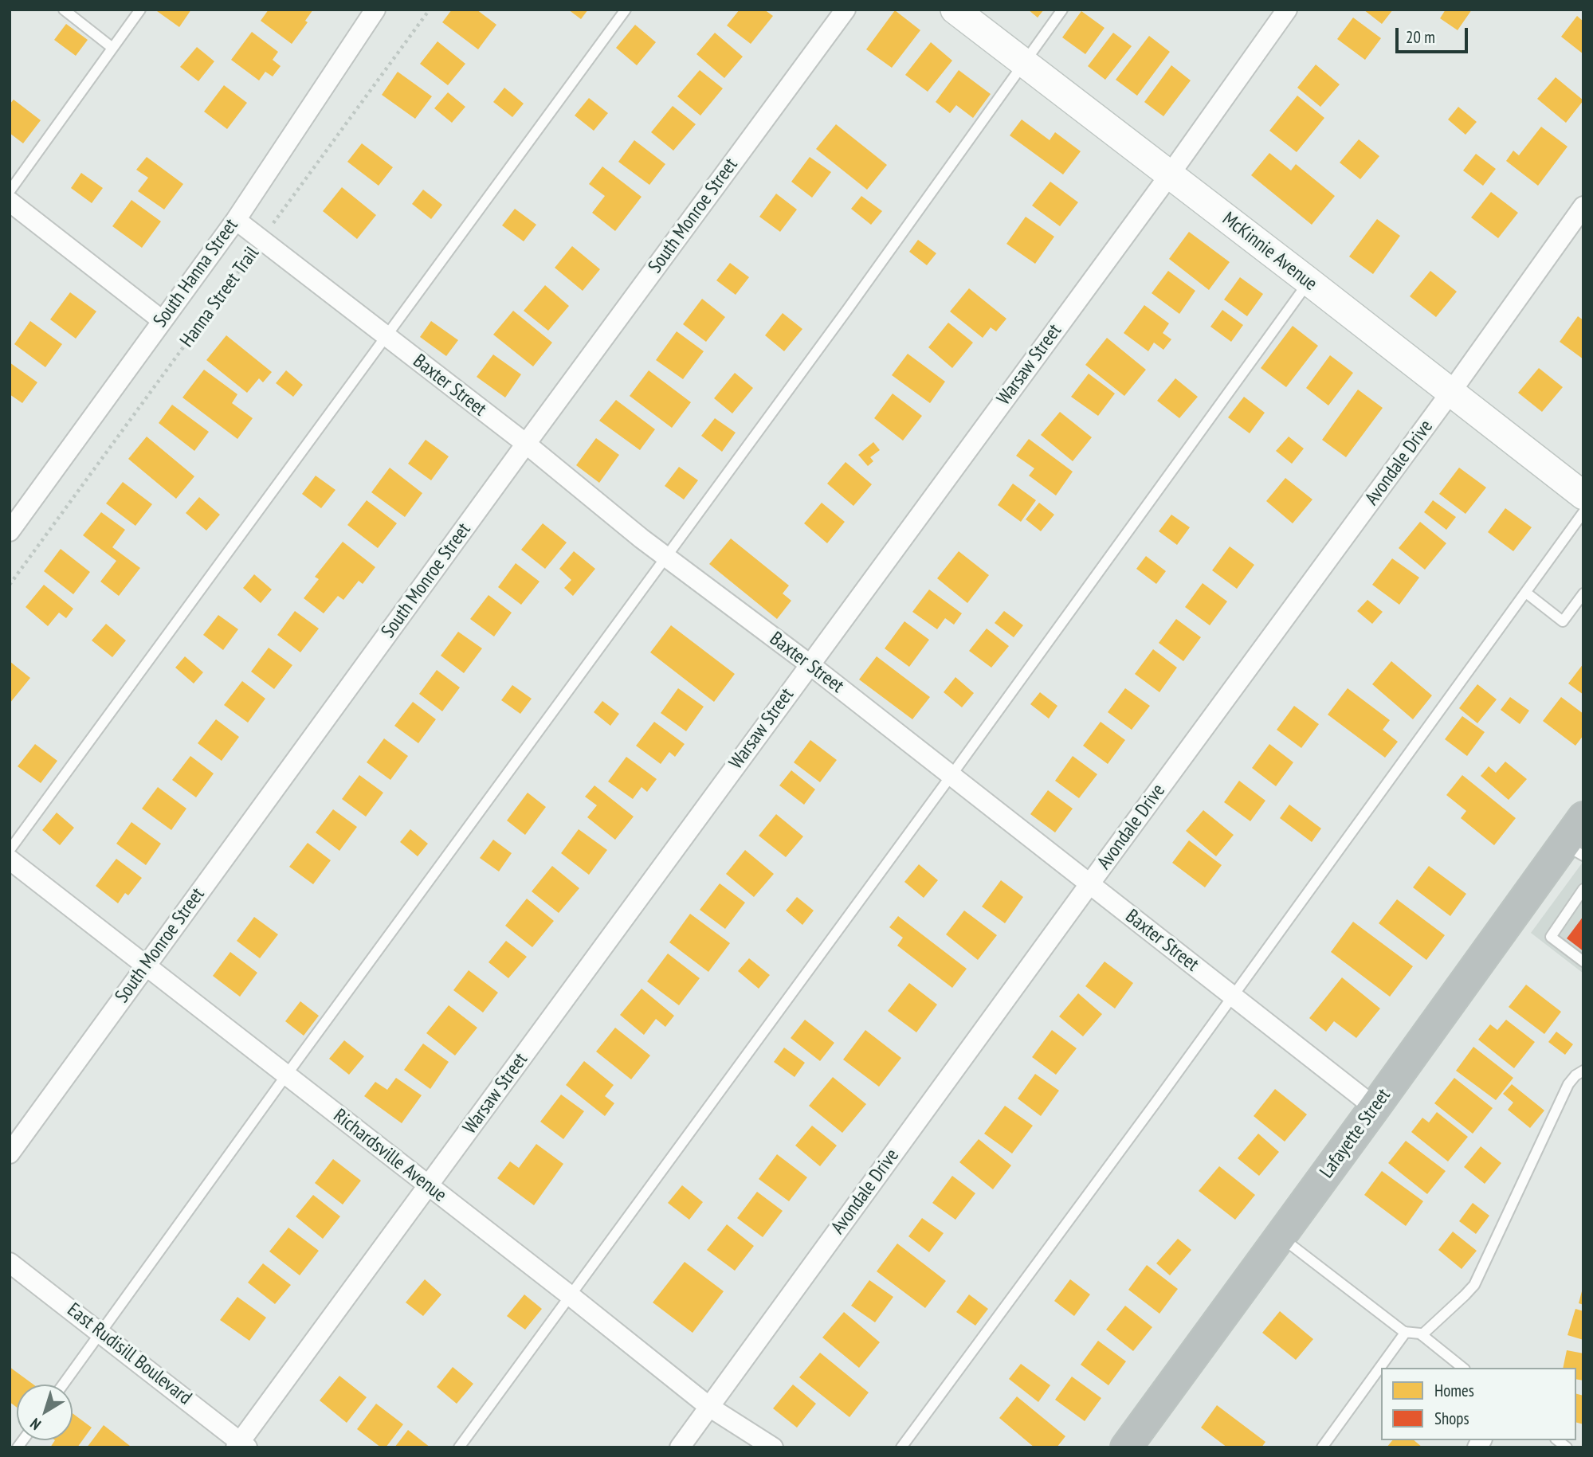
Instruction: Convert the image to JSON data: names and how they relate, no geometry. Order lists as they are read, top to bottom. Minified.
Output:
{"streets":{"highway":["Lafayette Street"],"street":["South Monroe Street","McKinnie Avenue","South Hanna Street","Warsaw Street","Baxter Street","Avondale Drive","Richardsville Avenue","East Rudisill Boulevard"],"path":["Hanna Street Trail"]},"crossings":[["South Monroe Street","Baxter Street"],["South Monroe Street","Richardsville Avenue"],["McKinnie Avenue","Warsaw Street"],["McKinnie Avenue","Avondale Drive"],["South Hanna Street","Baxter Street"],["Hanna Street Trail","Baxter Street"],["Warsaw Street","Baxter Street"],["Warsaw Street","Richardsville Avenue"],["Warsaw Street","East Rudisill Boulevard"],["Baxter Street","Avondale Drive"],["Baxter Street","Lafayette Street"],["Avondale Drive","Richardsville Avenue"]],"legend":["Homes","Shops"],"scale_bar":"20 m","north":"bottom left"}
